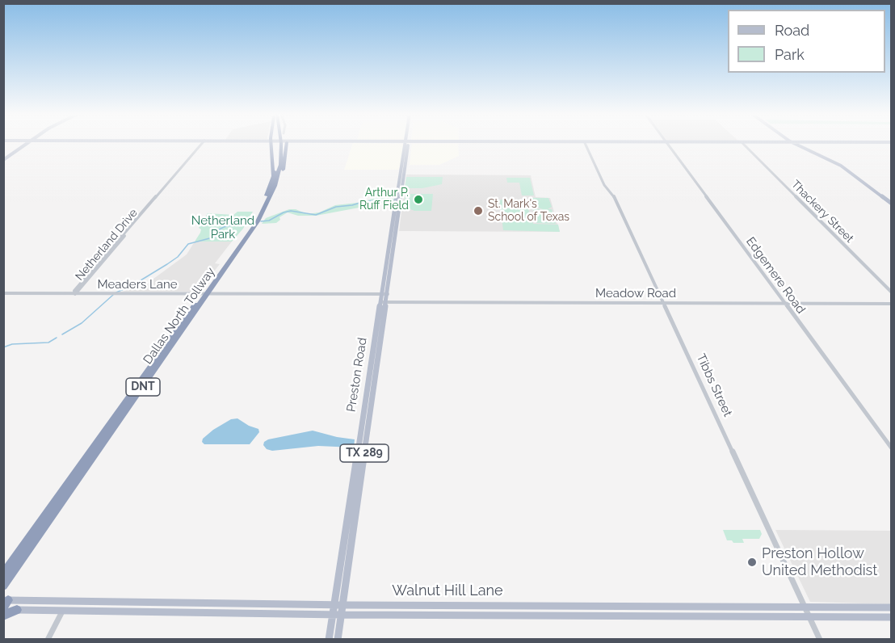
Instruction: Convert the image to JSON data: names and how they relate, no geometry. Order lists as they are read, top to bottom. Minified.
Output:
{"streets":{"highway":["Dallas North Tollway","DNT"],"main road":["Preston Road","TX 289","Walnut Hill Lane"],"street":["Thackery Street","Netherland Drive","Edgemere Road","Meaders Lane","Meadow Road","Tibbs Street"]},"crossings":[["Netherland Drive","Meaders Lane"],["Edgemere Road","Meadow Road"],["Meaders Lane","Preston Road"],["Meadow Road","Preston Road"],["Meadow Road","Tibbs Street"],["Preston Road","Walnut Hill Lane"],["Tibbs Street","Walnut Hill Lane"]],"parks":["Netherland Park"],"places":["Arthur P. Ruff Field","St. Mark's School of Texas","Preston Hollow United Methodist"],"legend":["Road","Park"]}
